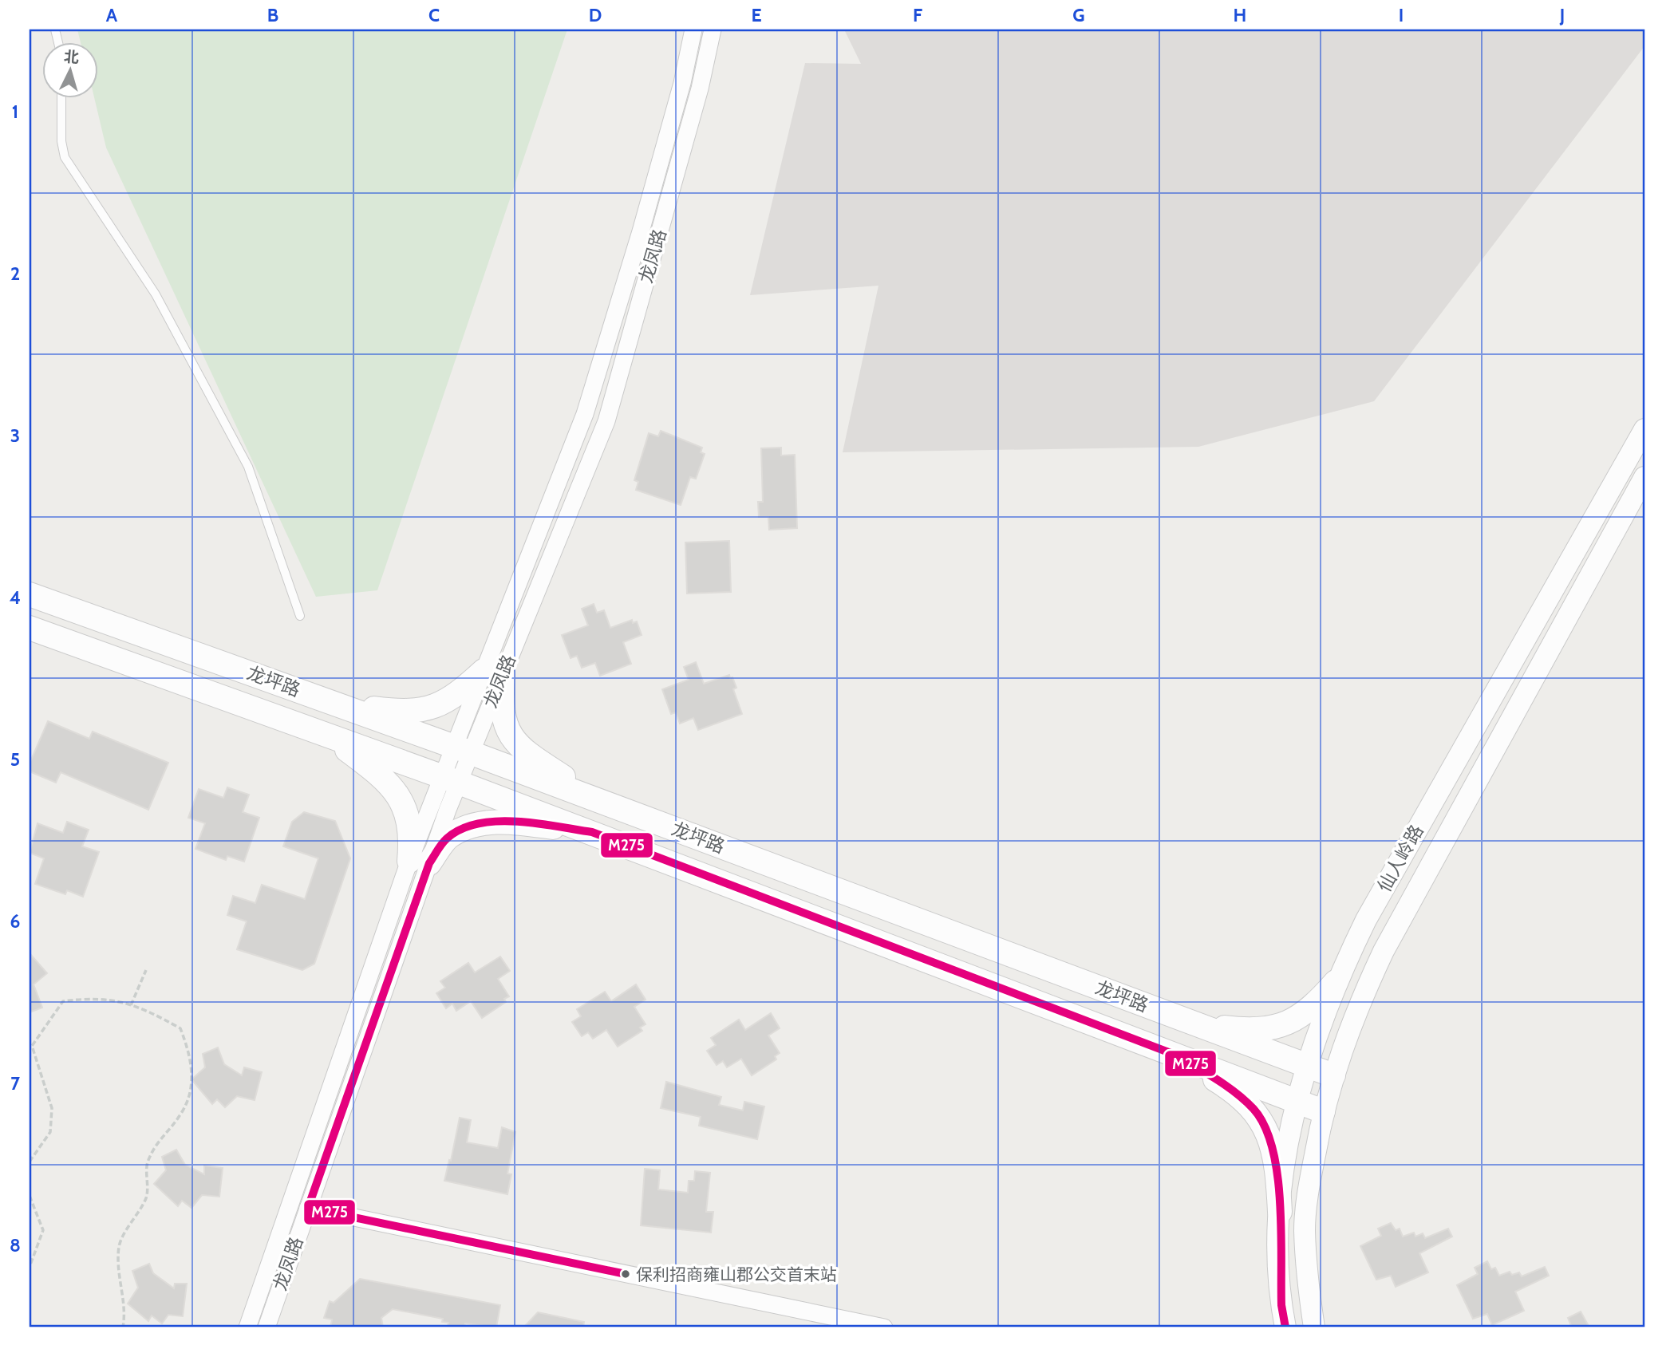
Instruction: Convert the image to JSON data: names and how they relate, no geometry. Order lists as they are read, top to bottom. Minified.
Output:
{"streets":{"main road":["龙坪路"],"street":["龙凤路","仙人岭路"]},"crossings":[["龙凤路","龙坪路"],["龙坪路","仙人岭路"]],"places":["保利招商雍山郡公交首末站"],"lines":["transit line M275"],"north":"top","grid":{"columns":["A","B","C","D","E","F","G","H","I","J"],"rows":["1","2","3","4","5","6","7","8"]}}
